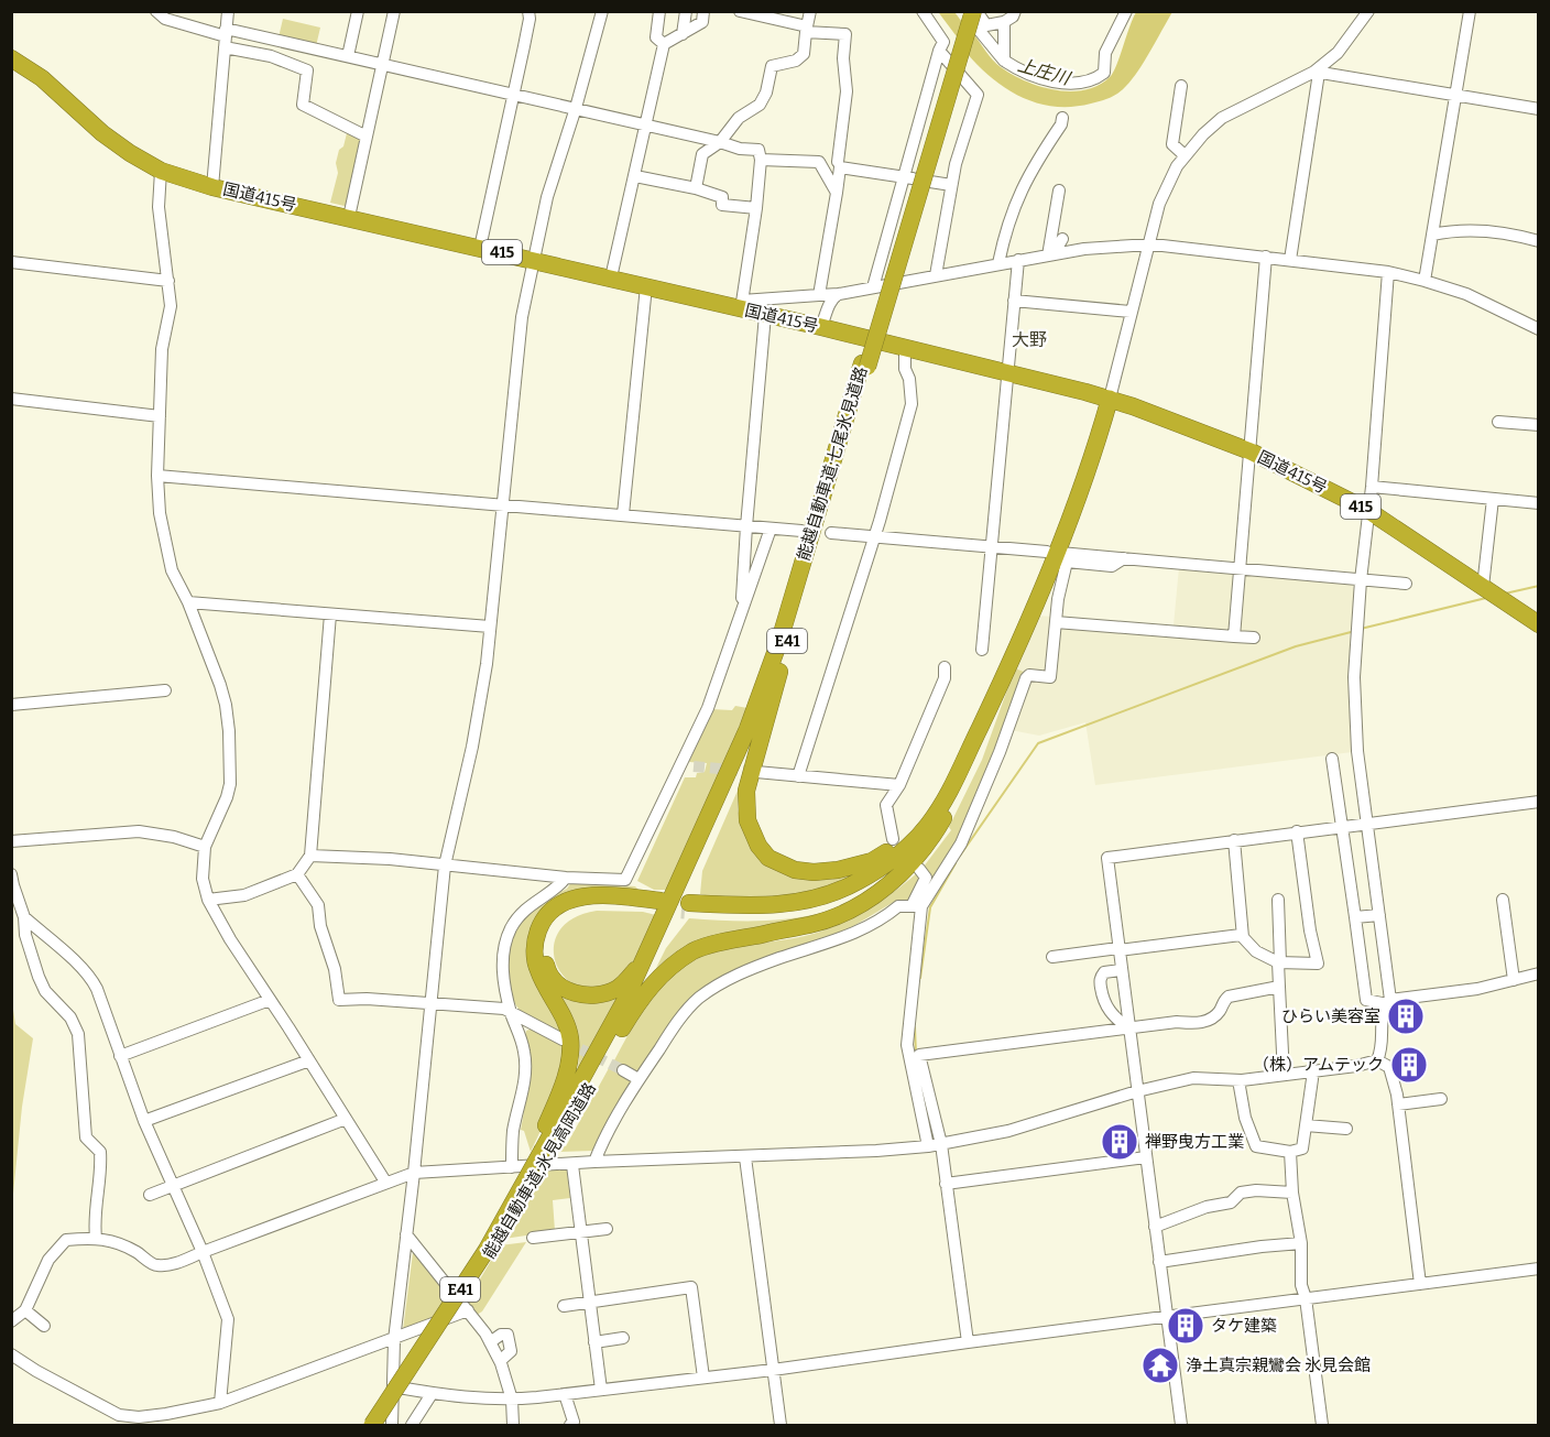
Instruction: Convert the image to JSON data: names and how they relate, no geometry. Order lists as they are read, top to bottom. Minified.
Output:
{"streets":{"highway":["国道415号","415","能越自動車道;七尾氷見道路","E41","能越自動車道;氷見高岡道路"]},"crossings":[["能越自動車道;七尾氷見道路","能越自動車道;氷見高岡道路"]],"districts":["大野"],"water":["上庄川"],"places":{"building":["ひらい美容室","（株）アムテック","禅野曳方工業","タケ建築"],"temple":["浄土真宗親鸞会 氷見会館"]}}
